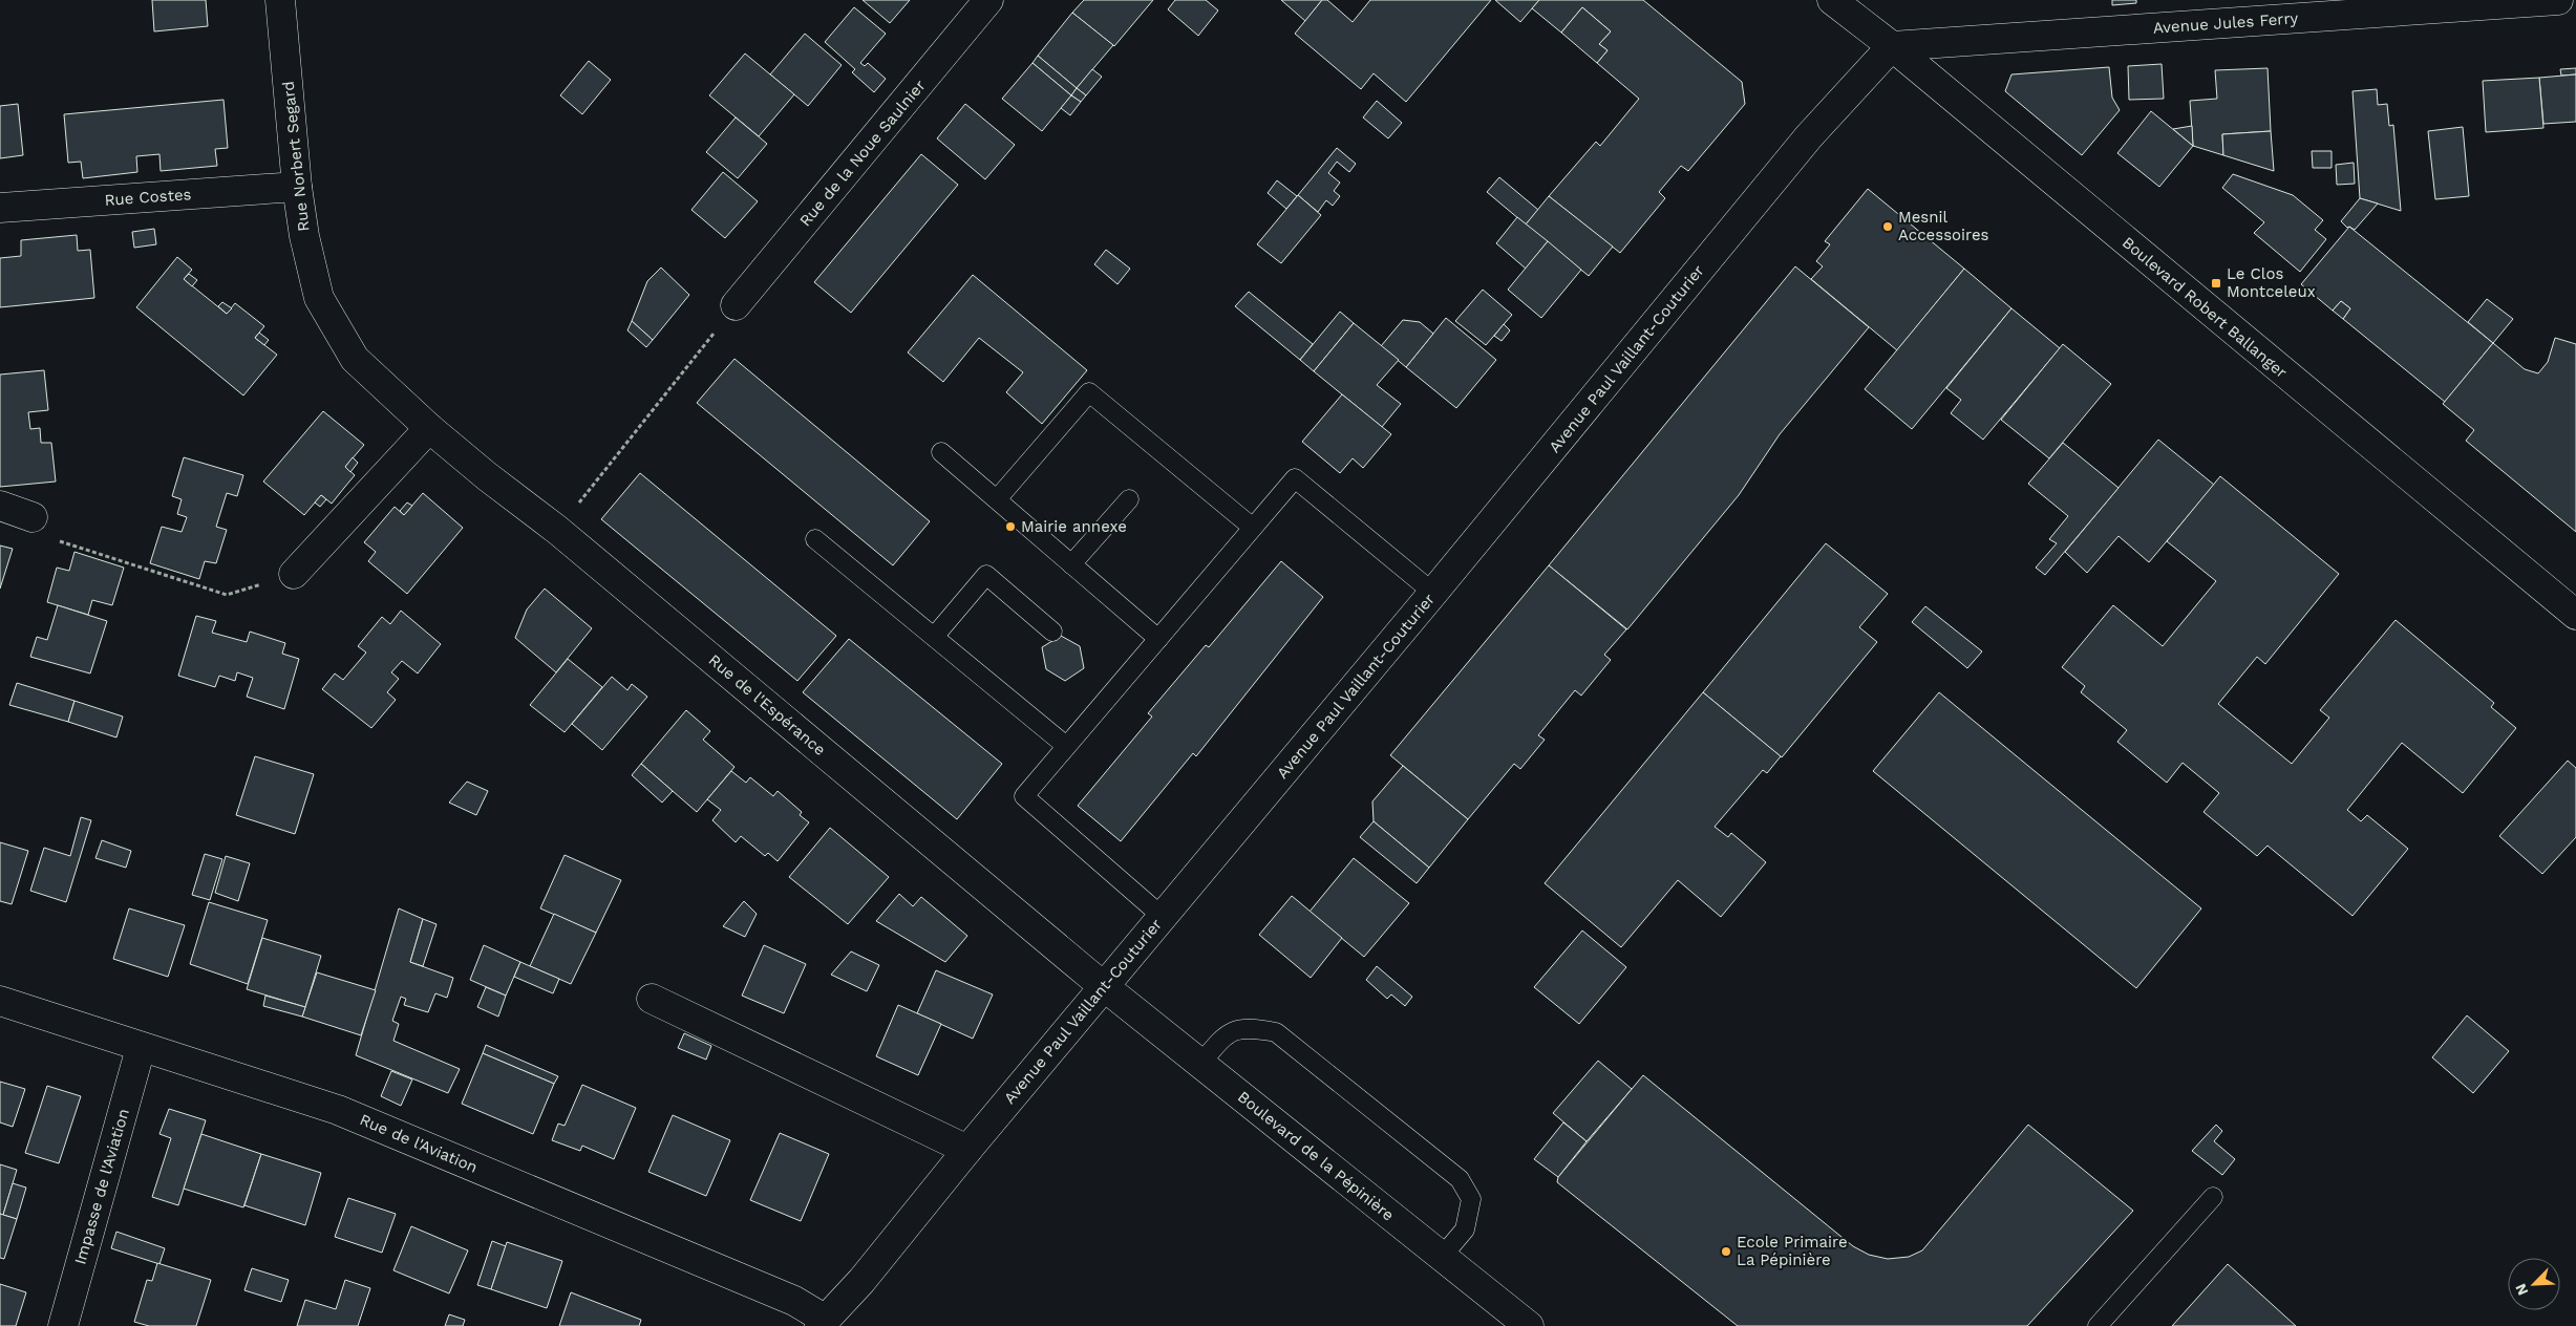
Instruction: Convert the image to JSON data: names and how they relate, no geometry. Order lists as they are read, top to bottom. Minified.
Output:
{"streets":{"street":["Avenue Jules Ferry","Rue de la Noue Saulnier","Rue Norbert Segard","Rue Costes","Boulevard Robert Ballanger","Avenue Paul Vaillant-Couturier","Rue de l'Espérance","Rue de l'Aviation","Boulevard de la Pépinière","Impasse de l'Aviation"]},"crossings":[["Avenue Jules Ferry","Boulevard Robert Ballanger"],["Avenue Jules Ferry","Avenue Paul Vaillant-Couturier"],["Rue Norbert Segard","Rue Costes"],["Rue Norbert Segard","Rue de l'Espérance"],["Boulevard Robert Ballanger","Avenue Paul Vaillant-Couturier"],["Avenue Paul Vaillant-Couturier","Rue de l'Espérance"],["Avenue Paul Vaillant-Couturier","Rue de l'Aviation"],["Avenue Paul Vaillant-Couturier","Boulevard de la Pépinière"],["Rue de l'Espérance","Boulevard de la Pépinière"],["Rue de l'Aviation","Impasse de l'Aviation"]],"places":{"other":["Mesnil Accessoires","Mairie annexe","Ecole Primaire La Pépinière"],"transit":["Le Clos Montceleux"]},"north":"bottom left"}
